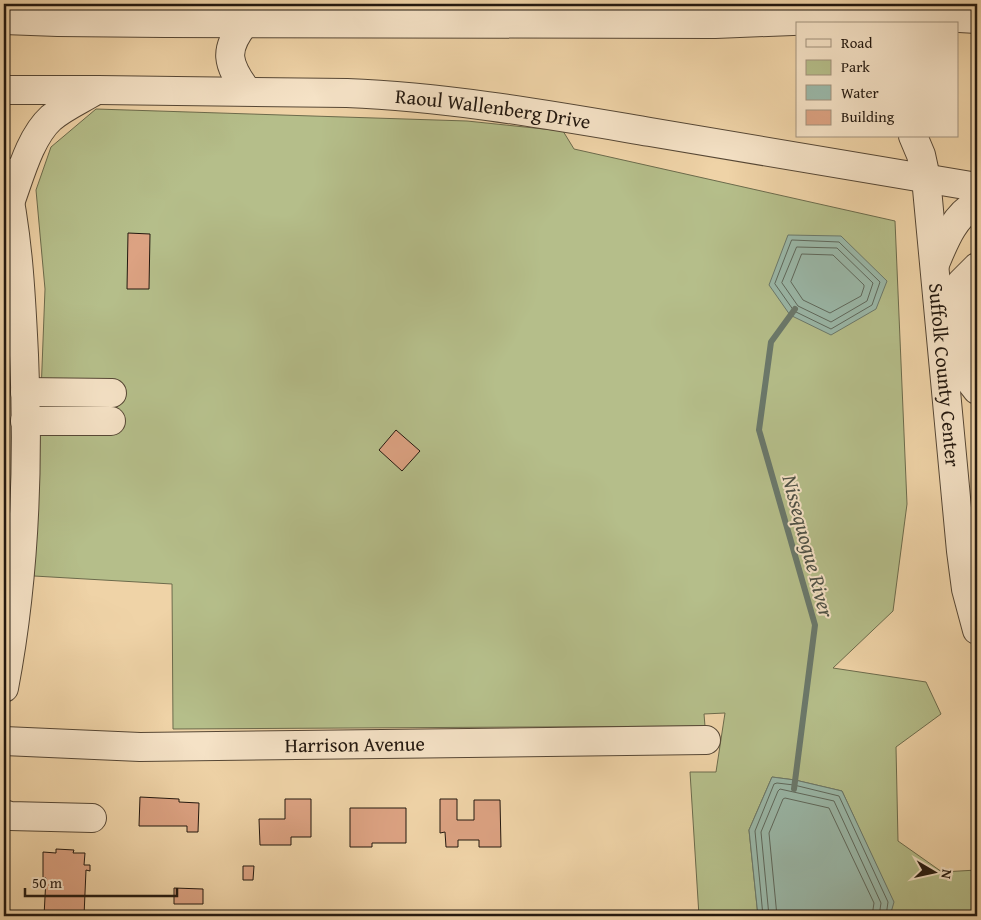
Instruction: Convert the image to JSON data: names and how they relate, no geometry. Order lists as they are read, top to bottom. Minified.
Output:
{"streets":{"street":["Raoul Wallenberg Drive","Suffolk County Center","Harrison Avenue"]},"crossings":[["Raoul Wallenberg Drive","Suffolk County Center"]],"water":["Nissequogue River"],"legend":["Road","Park","Water","Building"],"scale_bar":"50 m","north":"right"}
